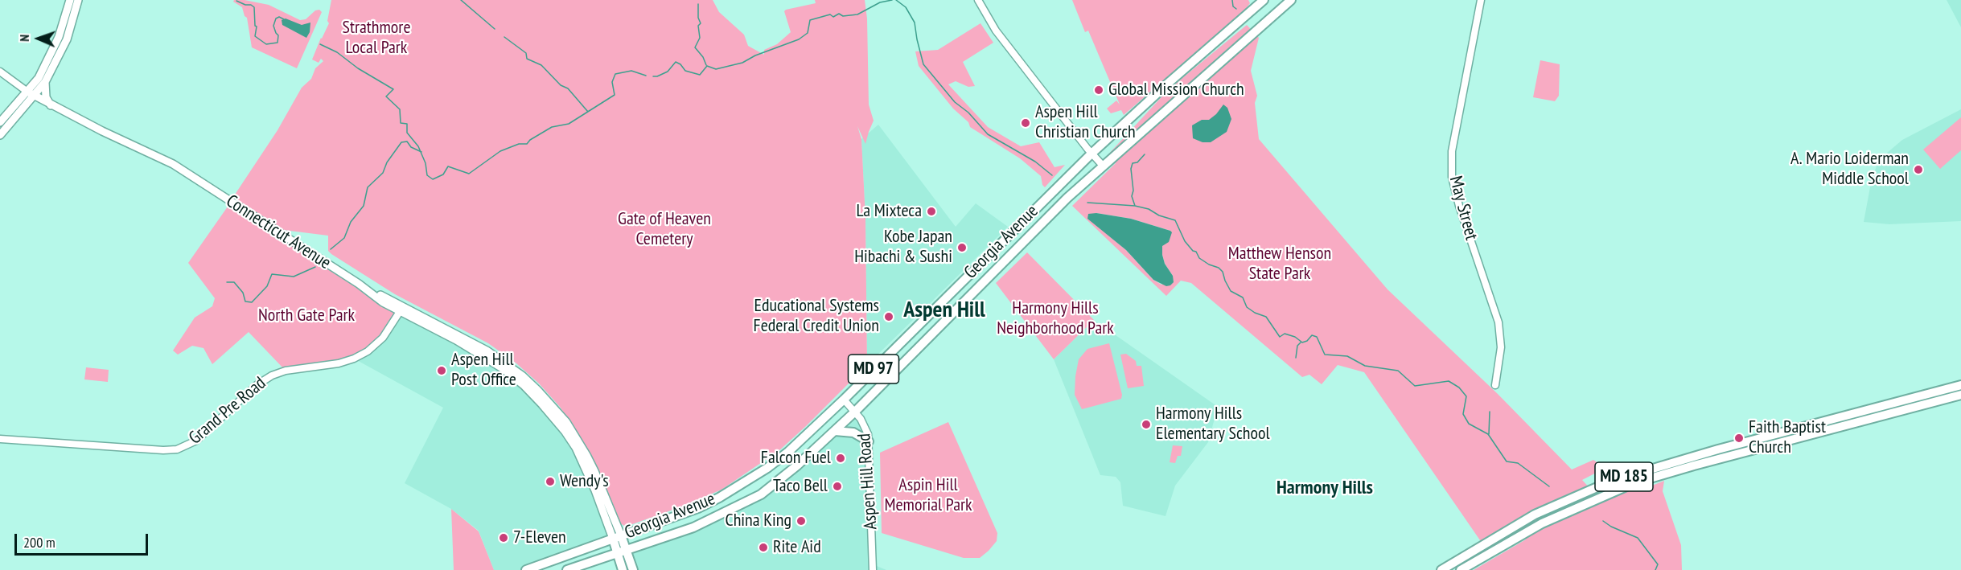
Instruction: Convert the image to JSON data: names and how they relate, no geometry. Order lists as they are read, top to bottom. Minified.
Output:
{"streets":{"main road":["Connecticut Avenue","Georgia Avenue","MD 97","MD 185"],"street":["May Street","Grand Pre Road","Aspen Hill Road"]},"crossings":[["Connecticut Avenue","Georgia Avenue"],["Connecticut Avenue","Grand Pre Road"],["Georgia Avenue","Aspen Hill Road"]],"districts":["Aspen Hill","Harmony Hills"],"parks":["Strathmore Local Park","Gate of Heaven Cemetery","Matthew Henson State Park","Harmony Hills Neighborhood Park","North Gate Park","Aspin Hill Memorial Park"],"places":["Global Mission Church","Aspen Hill Christian Church","A. Mario Loiderman Middle School","La Mixteca","Kobe Japan Hibachi & Sushi","Educational Systems Federal Credit Union","Aspen Hill Post Office","Harmony Hills Elementary School","Faith Baptist Church","Falcon Fuel","Wendy's","Taco Bell","China King","7-Eleven","Rite Aid"],"scale_bar":"200 m","north":"left"}
